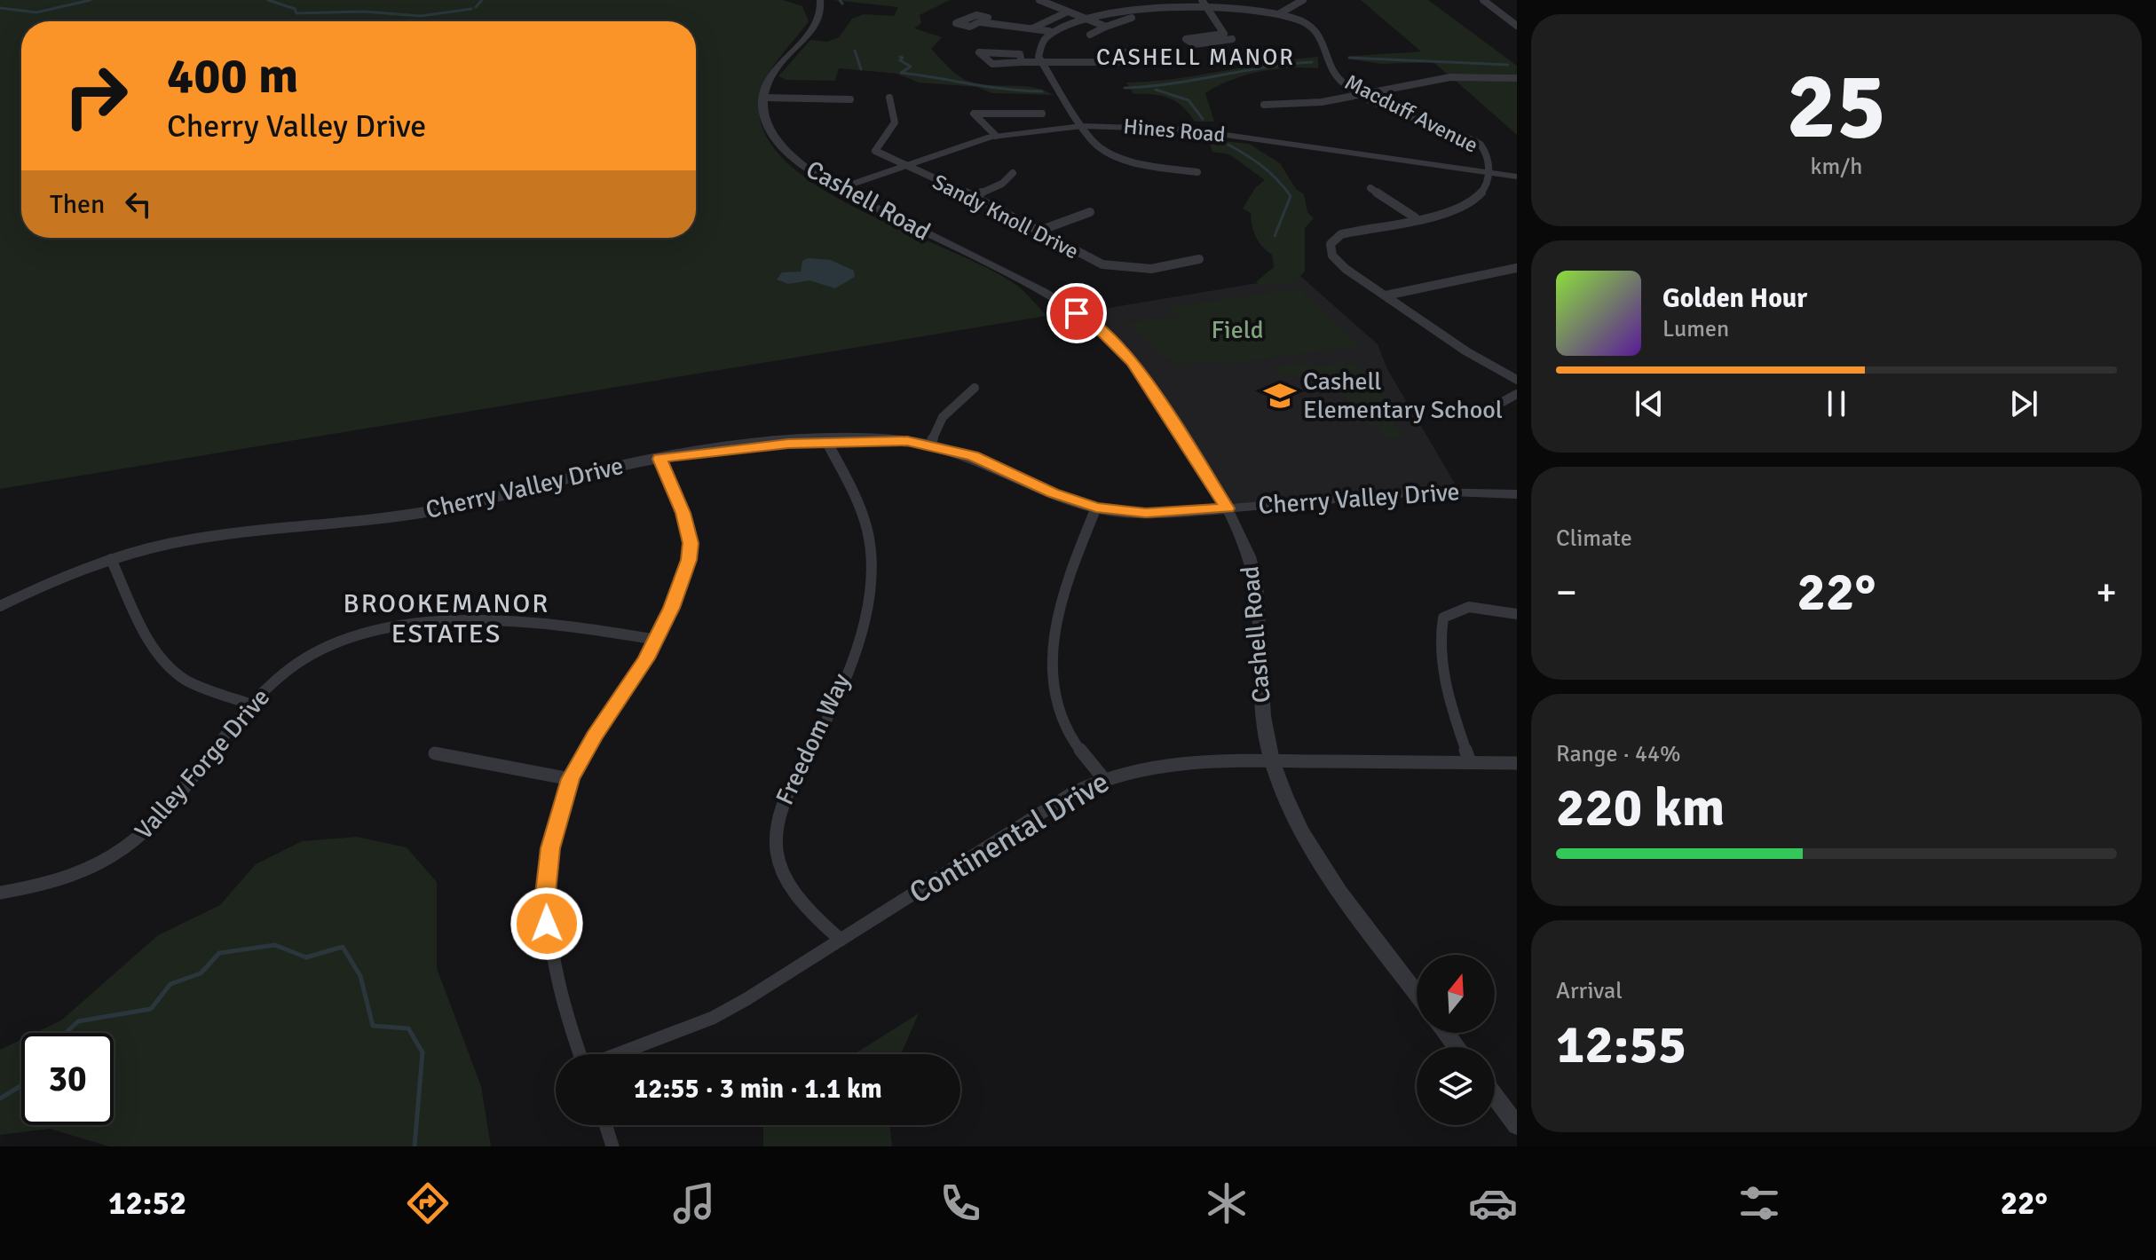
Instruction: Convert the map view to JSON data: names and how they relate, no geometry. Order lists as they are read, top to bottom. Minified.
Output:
{"streets":{"street":["Macduff Avenue","Hines Road","Cashell Road","Sandy Knoll Drive","Cherry Valley Drive","Freedom Way","Valley Forge Drive","Continental Drive"]},"crossings":[["Macduff Avenue","Hines Road"],["Hines Road","Cashell Road"],["Hines Road","Sandy Knoll Drive"],["Cashell Road","Cherry Valley Drive"],["Cashell Road","Continental Drive"],["Cherry Valley Drive","Freedom Way"],["Freedom Way","Continental Drive"]],"districts":["CASHELL MANOR","BROOKEMANOR ESTATES"],"parks":["Field"],"places":{"school or university":["Cashell Elementary School"]},"north":"top","page":{"tile":[["25","km/h"],"Climate",["Range · 44%","220 km"],["Arrival","12:55"]],"turn":["400 m","Cherry Valley Drive"],"then":"Then","song":["Golden Hour","Lumen"],"heat":["−","22°","+"],"limit":"30","trip":"12:55 · 3 min · 1.1 km","tabs":["12:52","22°"]}}
